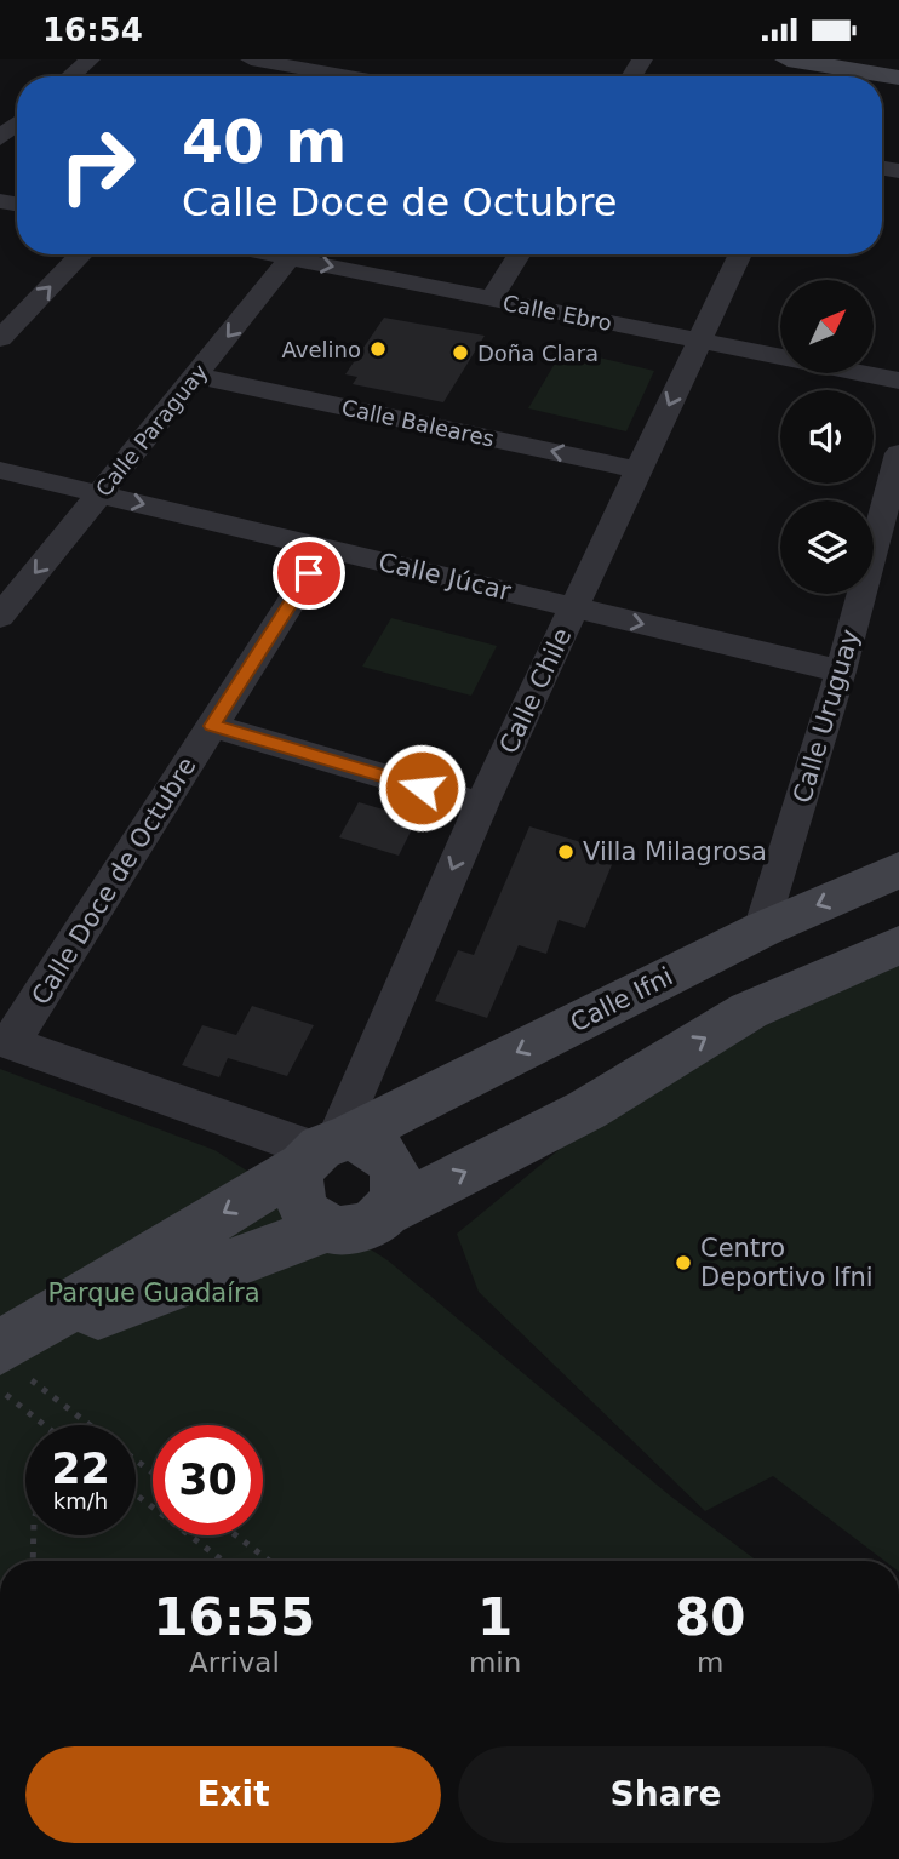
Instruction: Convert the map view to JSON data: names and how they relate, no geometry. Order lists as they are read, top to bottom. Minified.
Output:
{"streets":{"main road":["Calle Ifni"],"street":["Calle Ebro","Calle Baleares","Calle Paraguay","Calle Júcar","Calle Chile","Calle Uruguay","Calle Doce de Octubre"]},"crossings":[["Calle Ebro","Calle Chile"],["Calle Baleares","Calle Paraguay"],["Calle Baleares","Calle Chile"],["Calle Paraguay","Calle Júcar"],["Calle Júcar","Calle Chile"],["Calle Júcar","Calle Uruguay"],["Calle Júcar","Calle Doce de Octubre"],["Calle Chile","Calle Ifni"],["Calle Uruguay","Calle Ifni"]],"one_way":["Calle Baleares","Calle Paraguay","Calle Júcar","Calle Chile"],"parks":["Parque Guadaíra"],"places":["Avelino","Doña Clara","Villa Milagrosa","Centro Deportivo Ifni"],"north":"top right","page":{"status":"16:54","turn":["40 m","Calle Doce de Octubre"],"speed":"22 km/h","limit":"30","eta":["16:55","Arrival","1","min","80","m"],"buttons":["Exit","Share"]}}
